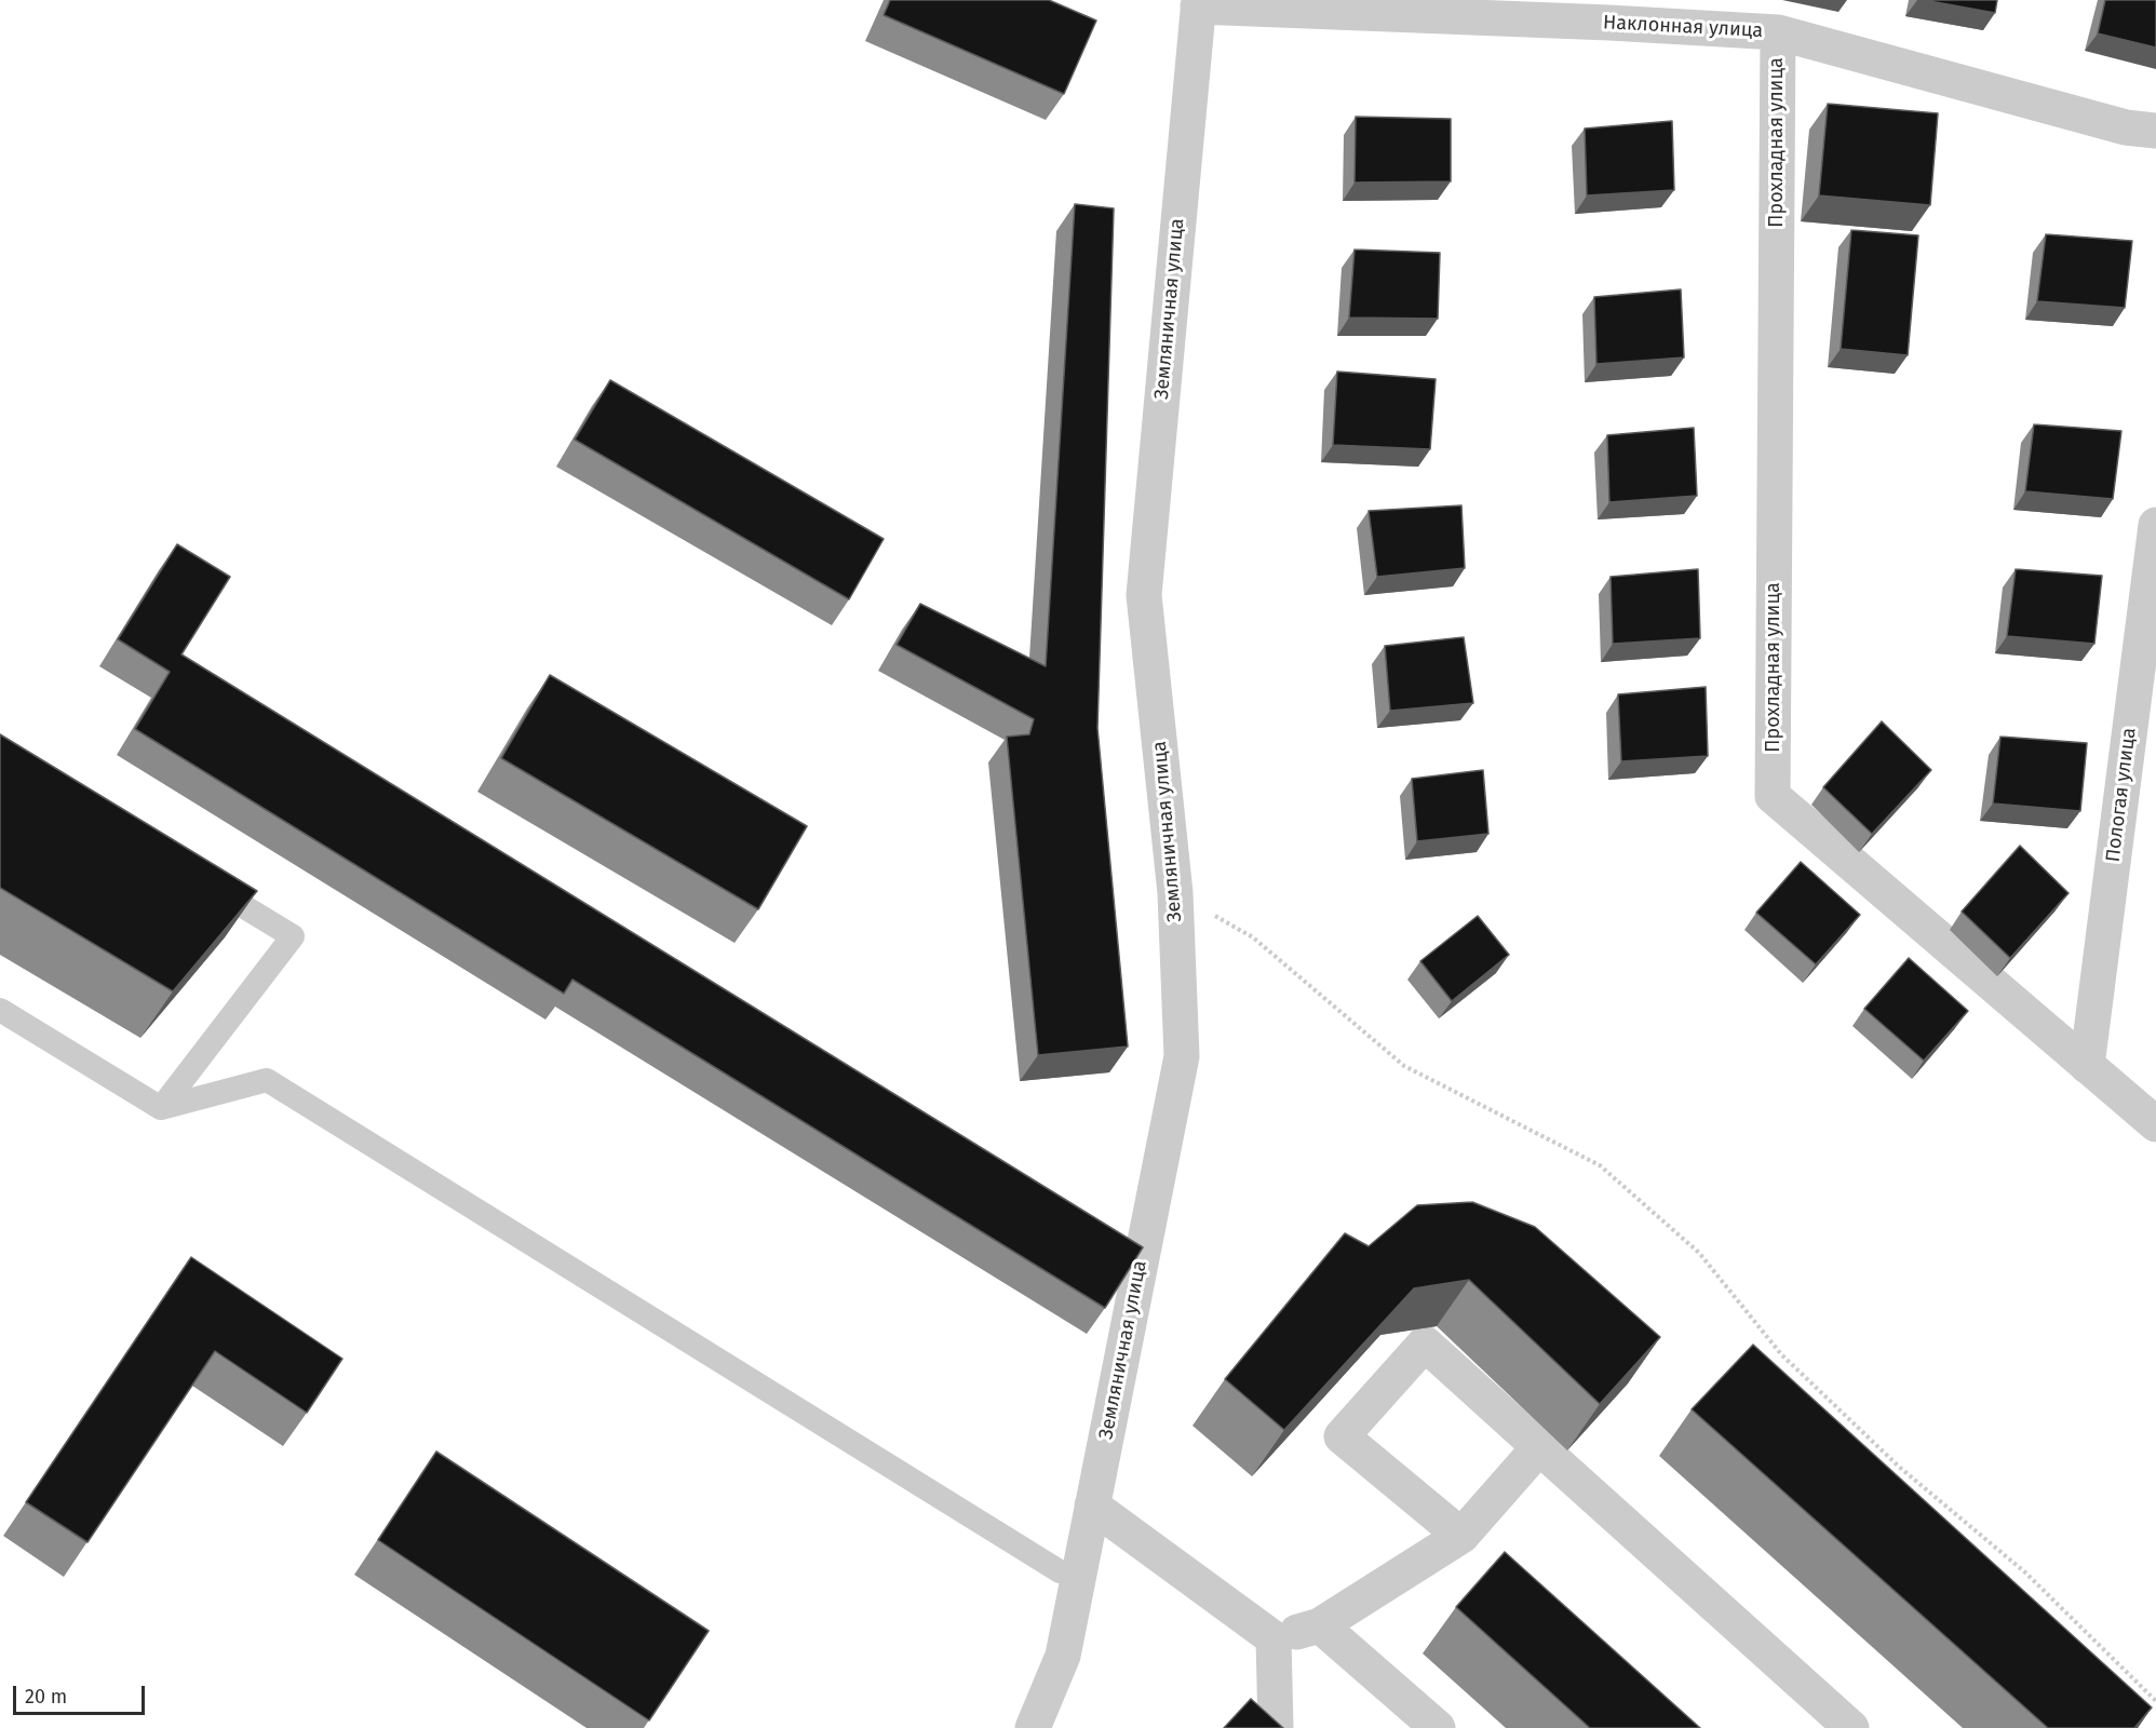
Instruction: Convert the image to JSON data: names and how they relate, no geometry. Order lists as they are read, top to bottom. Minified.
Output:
{"streets":{"street":["Наклонная улица","Прохладная улица","Земляничная улица","Пологая улица"]},"crossings":[["Наклонная улица","Прохладная улица"],["Наклонная улица","Земляничная улица"],["Прохладная улица","Пологая улица"]],"scale_bar":"20 m"}
